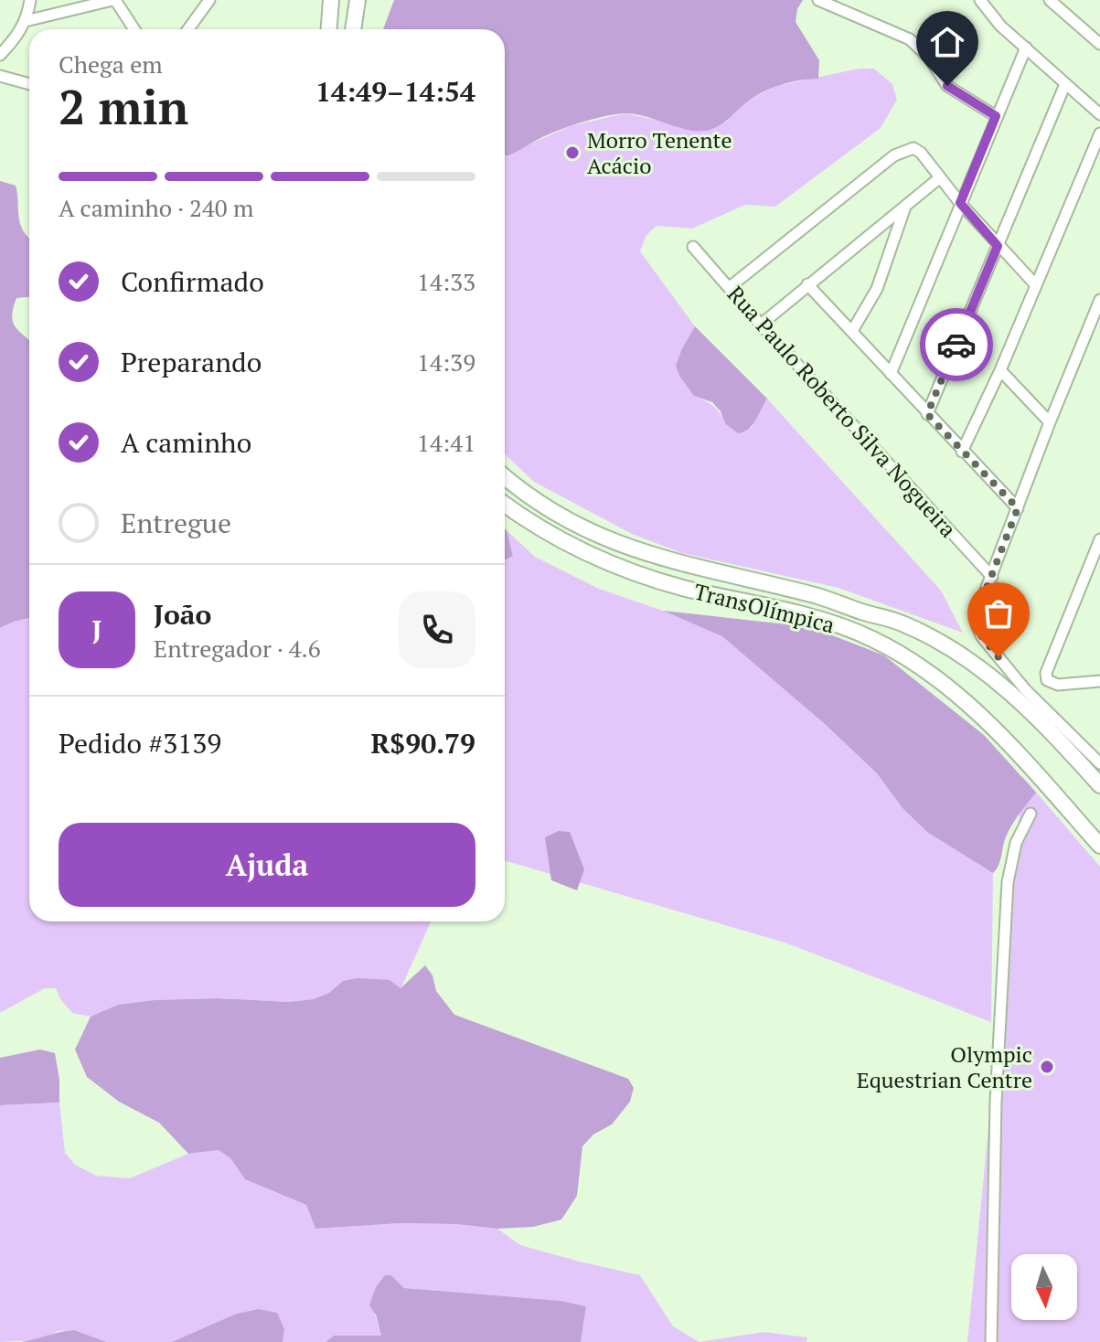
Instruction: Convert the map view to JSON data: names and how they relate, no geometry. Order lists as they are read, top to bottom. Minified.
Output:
{"streets":{"highway":["TransOlímpica"],"street":["Rua Paulo Roberto Silva Nogueira"]},"places":["Morro Tenente Acácio","Olympic Equestrian Centre"],"north":"bottom","page":{"heading":["2 min","Chega em","14:49–14:54"],"panel":["João","Entregador · 4.6","Pedido #3139","R$90.79"],"bar":"A caminho · 240 m","list":[["Confirmado","14:33"],["Preparando","14:39"],["A caminho","14:41"],"Entregue"],"round":"J","buttons":"Ajuda"}}
